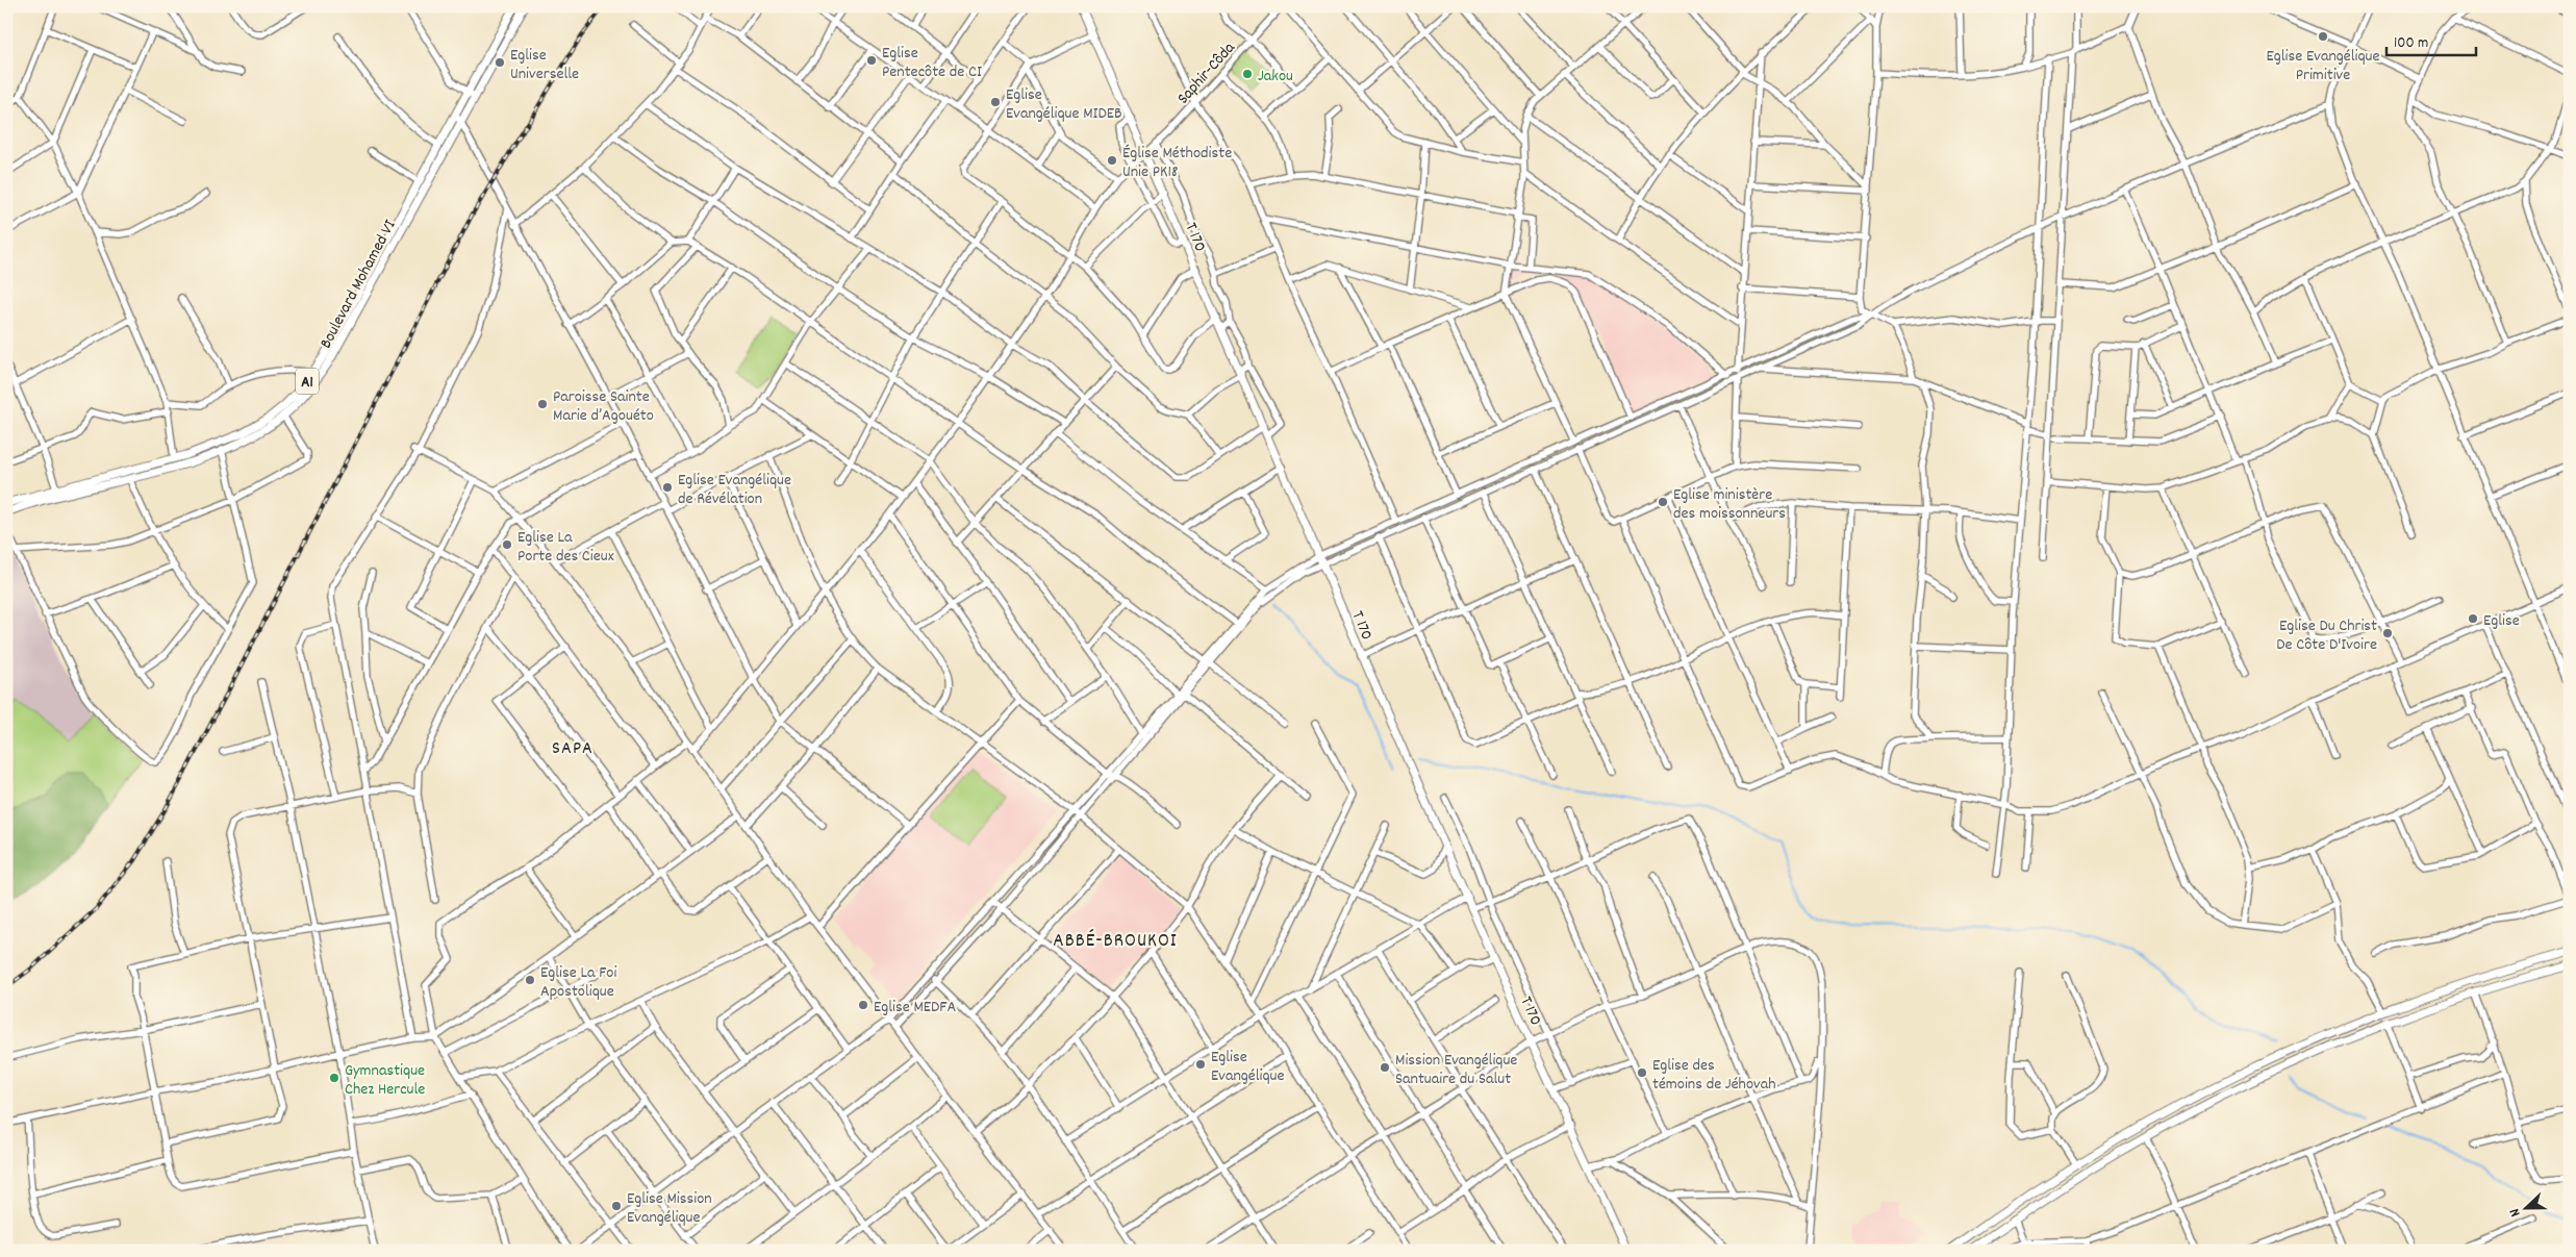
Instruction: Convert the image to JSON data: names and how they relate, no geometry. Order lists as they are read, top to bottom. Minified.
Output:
{"streets":{"main road":["T 170","Boulevard Mohamed VI","A1"],"street":["Saphir-Côda"]},"crossings":[["Saphir-Côda","T 170"]],"districts":["SAPA","ABBÉ-BROUKOI"],"places":["Eglise Evangélique Primitive","Eglise Pentecôte de CI","Eglise Universelle","Jakou","Eglise Evangélique MIDEB","Église Méthodiste Unie PK18","Paroisse Sainte Marie d’Agouéto","Eglise Evangélique de Révélation","Eglise ministère des moissonneurs","Eglise La Porte des Cieux","Eglise","Eglise Du Christ De Côte D'Ivoire","Eglise La Foi Apostolique","Eglise MEDFA","Eglise Evangélique","Mission Evangélique Santuaire du Salut","Eglise des témoins de Jéhovah","Gymnastique Chez Hercule","Eglise Mission Evangélique"],"scale_bar":"100 m","north":"left"}
